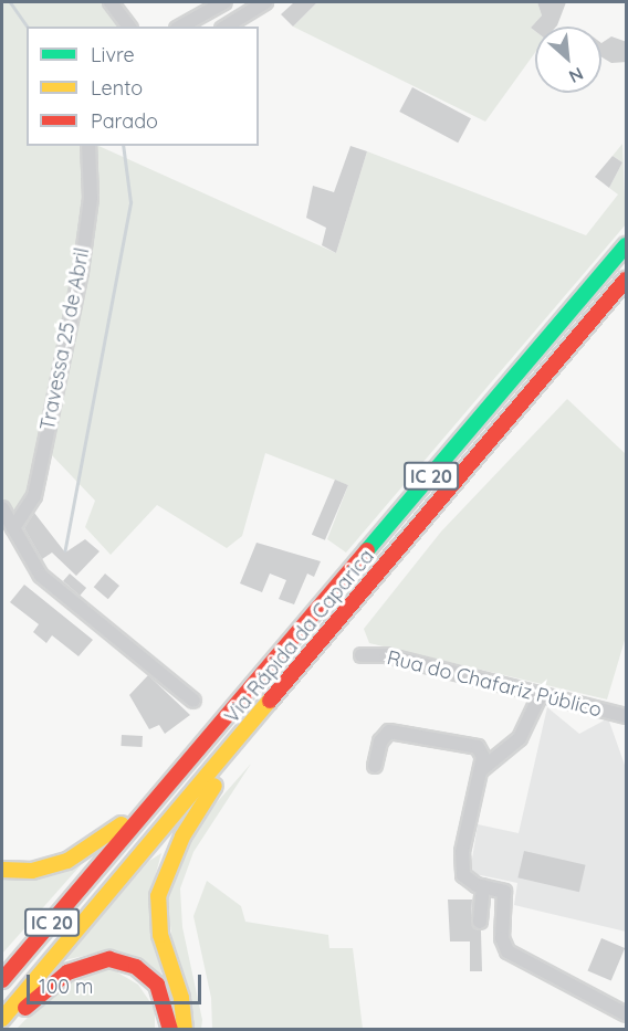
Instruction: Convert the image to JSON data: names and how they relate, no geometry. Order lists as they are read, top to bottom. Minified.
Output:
{"streets":{"highway":["IC 20","Via Rápida da Caparica"],"street":["Travessa 25 de Abril","Rua do Chafariz Público"]},"legend":["Livre","Lento","Parado"],"scale_bar":"100 m","north":"bottom right"}
